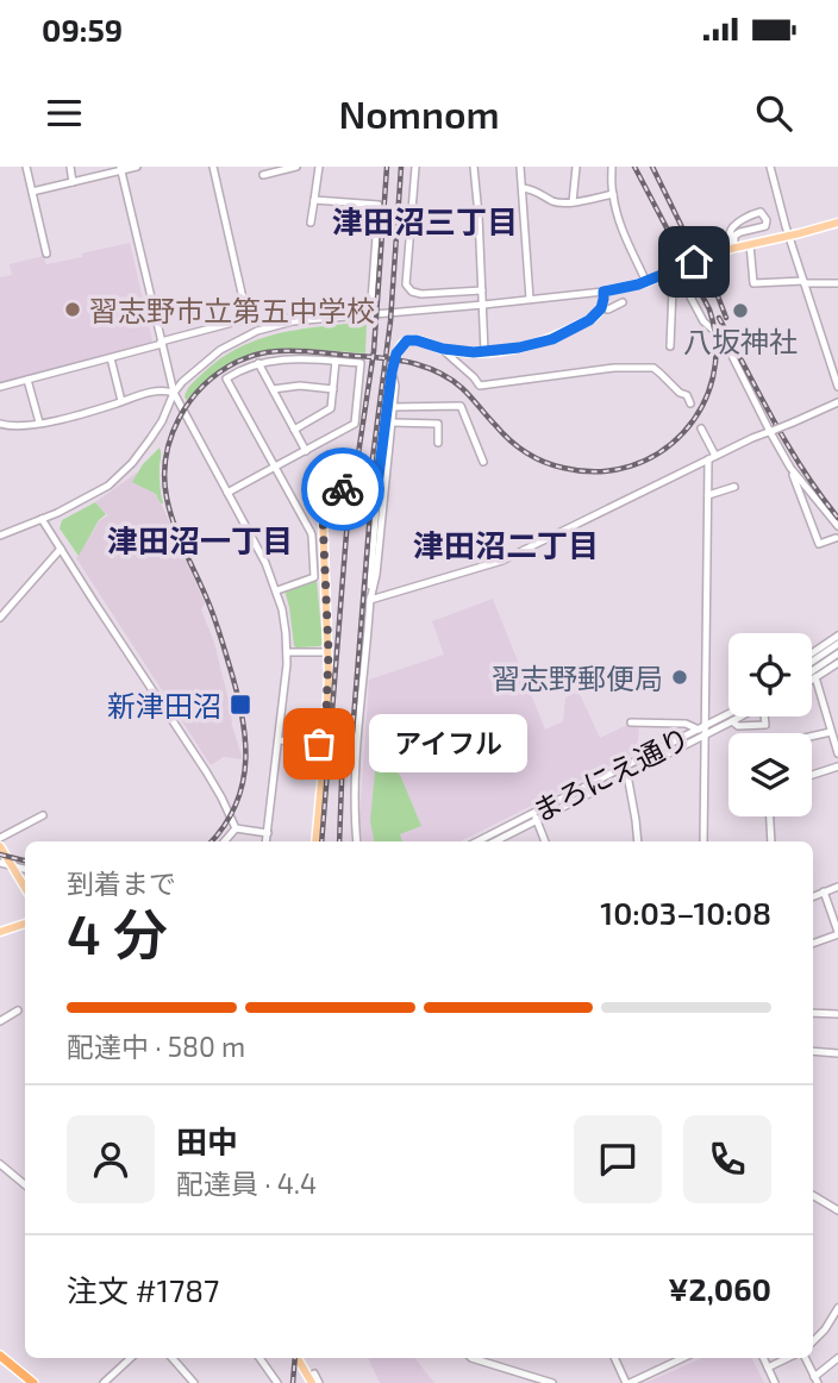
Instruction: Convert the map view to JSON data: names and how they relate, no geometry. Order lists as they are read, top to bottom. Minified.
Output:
{"streets":{"street":["まろにえ通り"]},"districts":["津田沼三丁目","津田沼一丁目","津田沼二丁目"],"places":{"other":["習志野市立第五中学校","八坂神社","習志野郵便局","アイフル"],"transit":["新津田沼"]},"page":{"status":"09:59","header":"Nomnom","bubble":"アイフル","heading":["4 分","到着まで","10:03–10:08"],"panel":["田中","配達員 · 4.4","注文 #1787","¥2,060"],"bar":"配達中 · 580 m"}}
